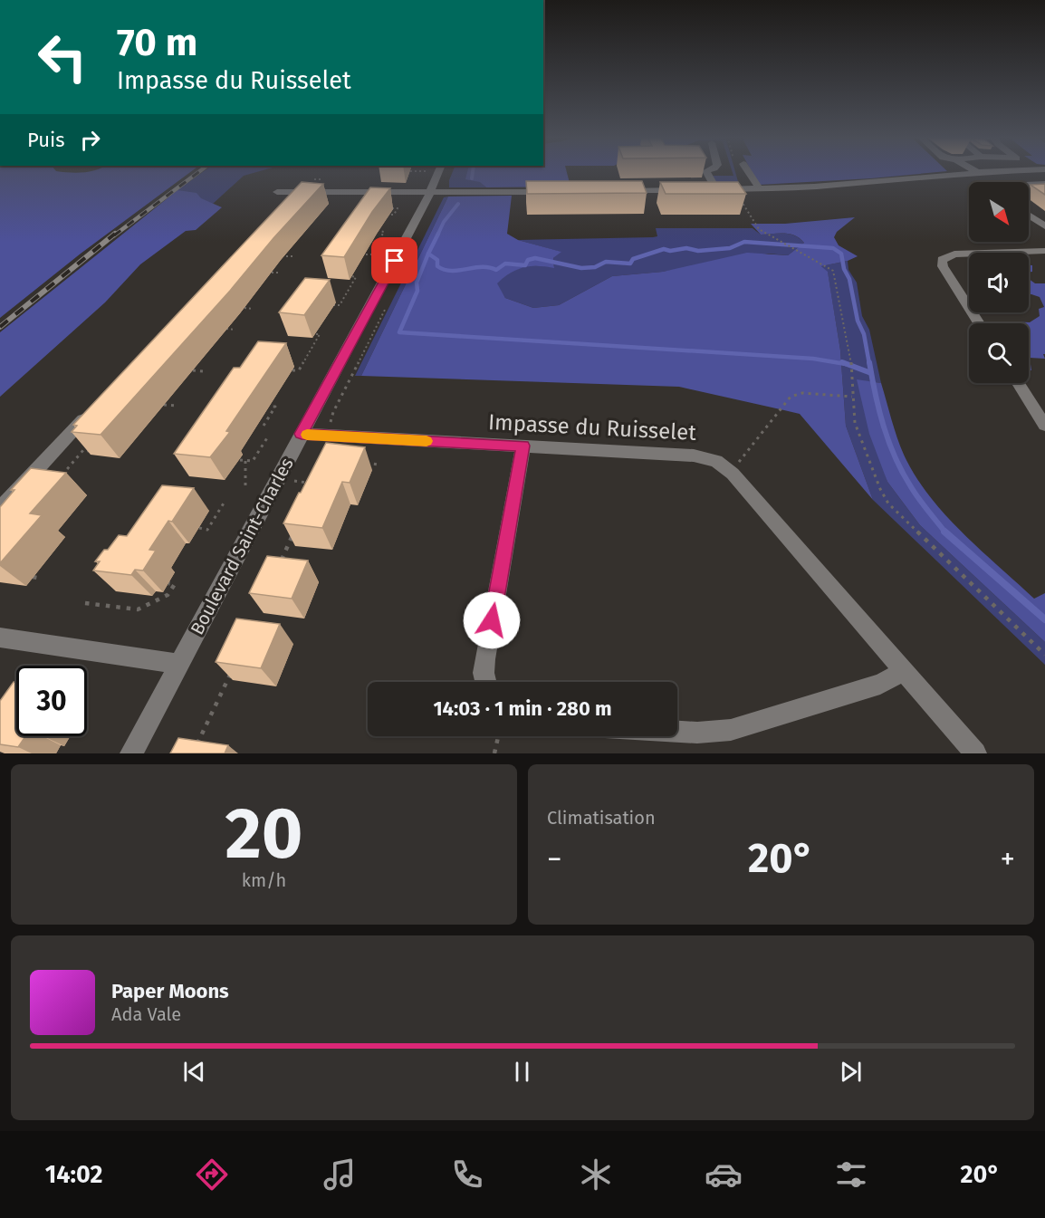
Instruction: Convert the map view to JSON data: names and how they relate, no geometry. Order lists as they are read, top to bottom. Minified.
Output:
{"streets":{"street":["Impasse du Ruisselet","Boulevard Saint-Charles"]},"crossings":[["Impasse du Ruisselet","Boulevard Saint-Charles"]],"north":"bottom right","page":{"turn":["70 m","Impasse du Ruisselet"],"then":"Puis","limit":"30","trip":"14:03 · 1 min · 280 m","tile":[["20","km/h"],"Climatisation"],"heat":["−","20°","+"],"song":["Paper Moons","Ada Vale"],"tabs":["14:02","20°"]}}
